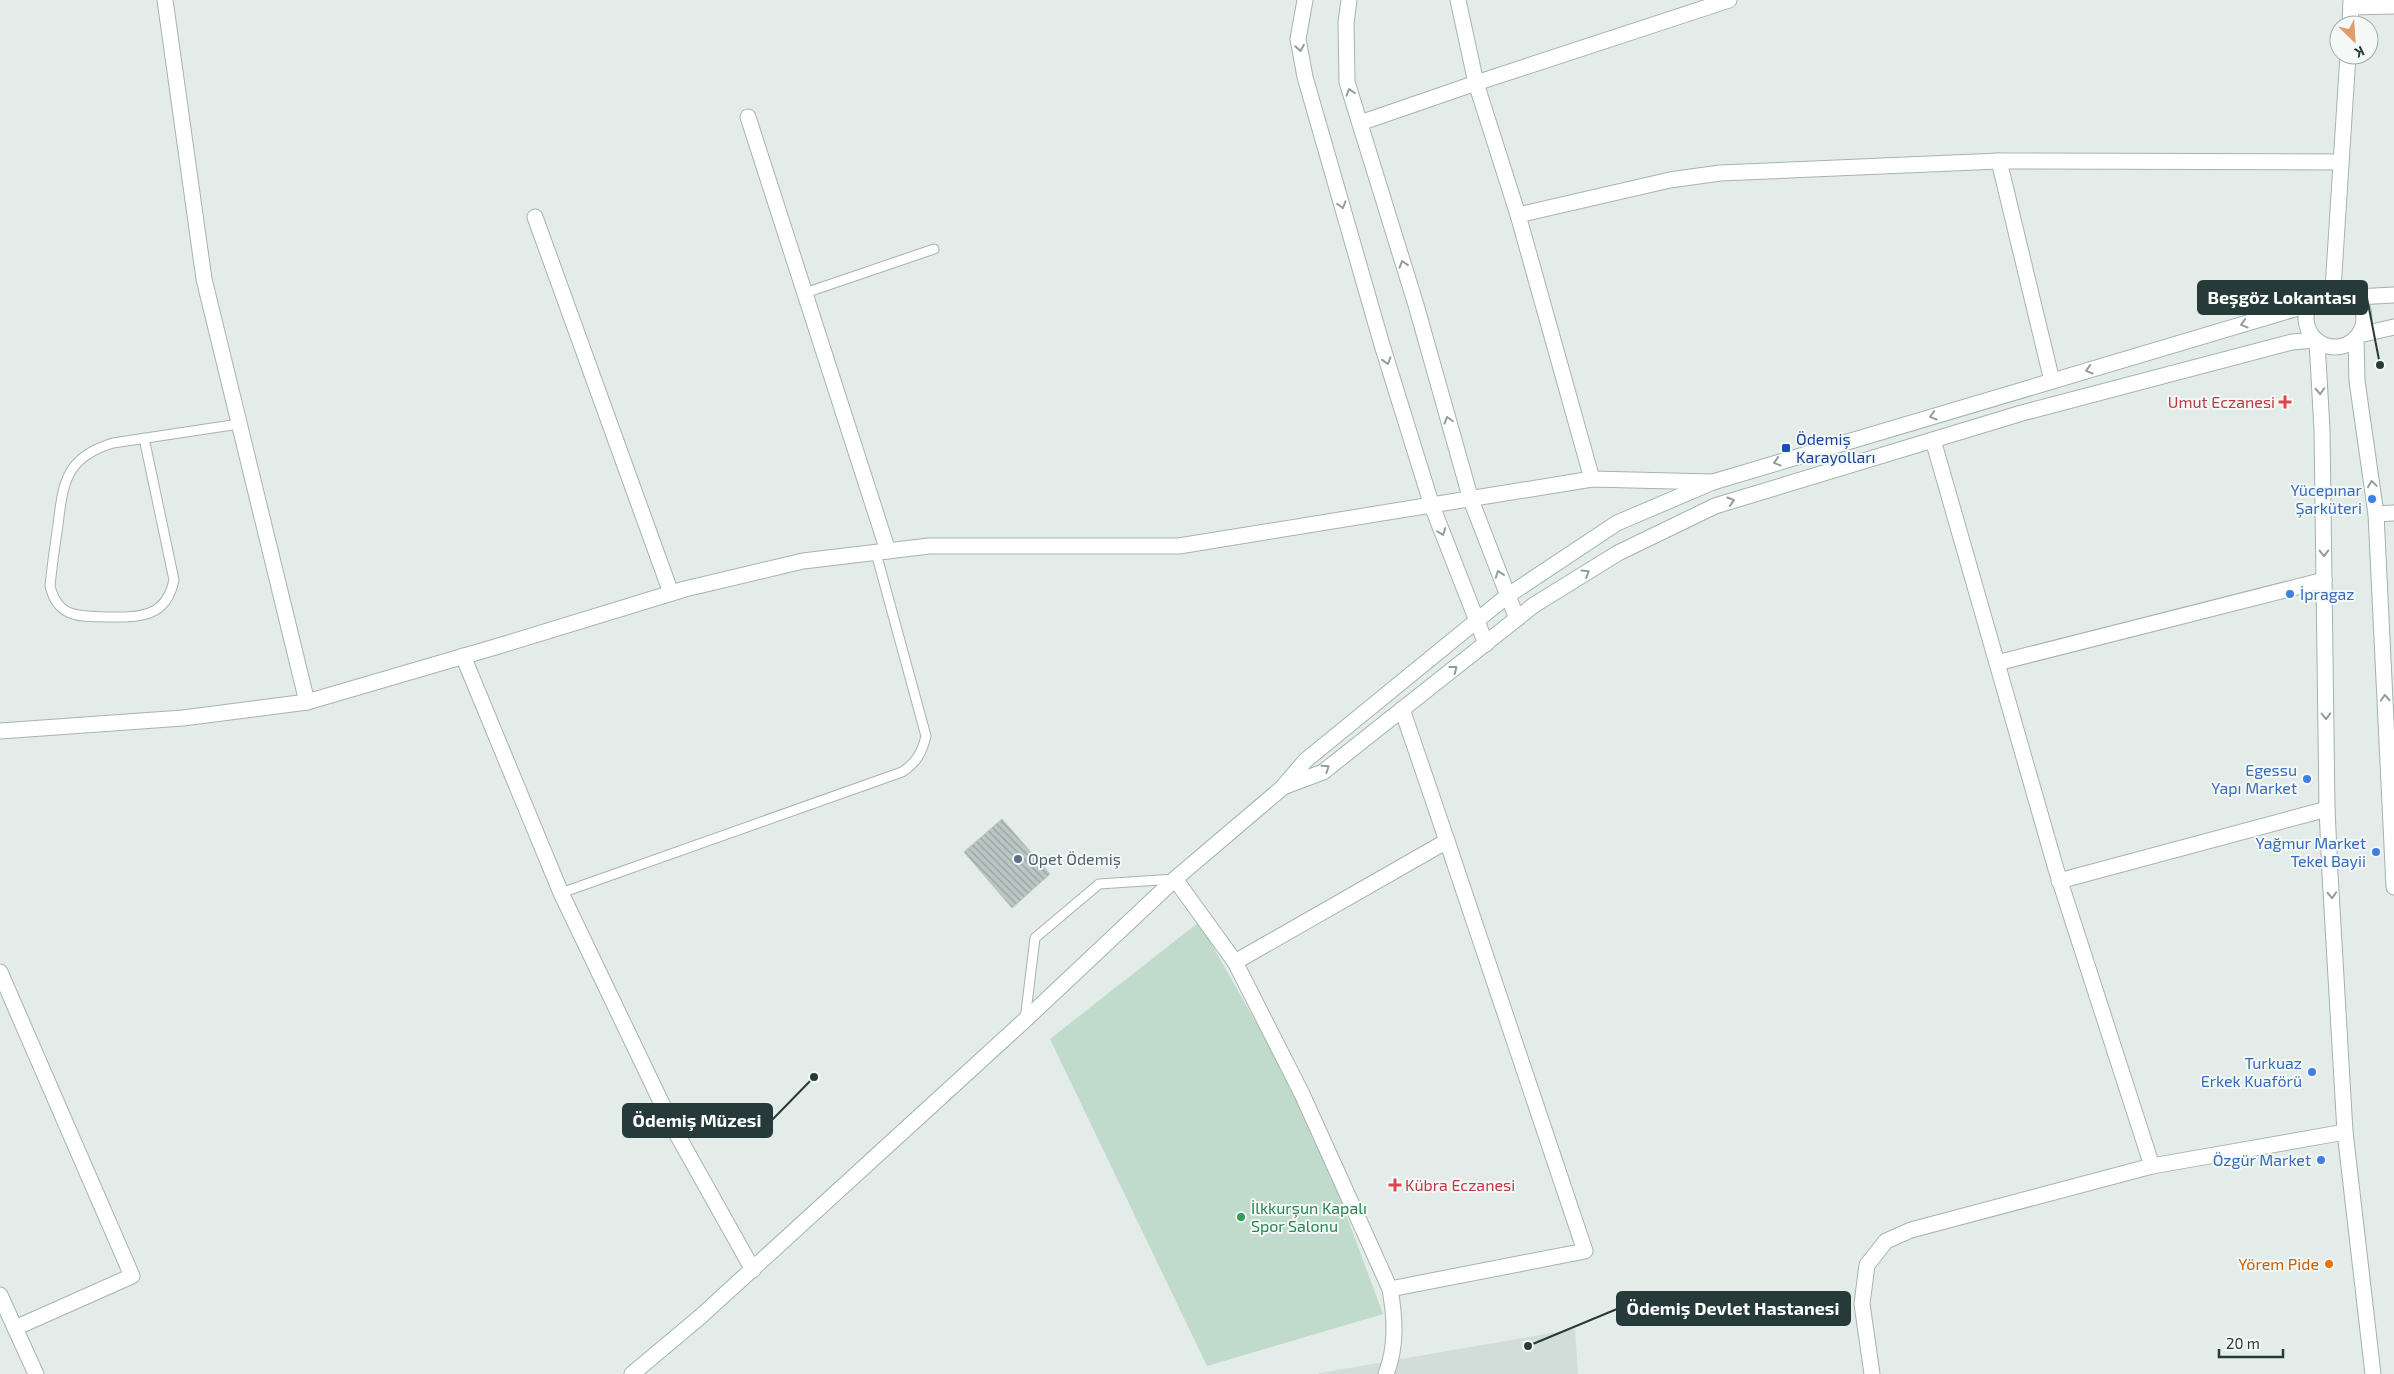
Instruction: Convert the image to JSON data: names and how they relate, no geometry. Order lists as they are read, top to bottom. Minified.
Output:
{"places":{"other":["Beşgöz Lokantası","Yücepınar Şarküteri","İpragaz","Egessu Yapı Market","Yağmur Market Tekel Bayii","Opet Ödemiş","Turkuaz Erkek Kuaförü","Ödemiş Müzesi","Özgür Market","İlkkurşun Kapalı Spor Salonu","Yörem Pide","Ödemiş Devlet Hastanesi"],"health":["Umut Eczanesi","Kübra Eczanesi"],"transit":["Ödemiş Karayolları"]},"scale_bar":"20 m","north":"bottom right"}
